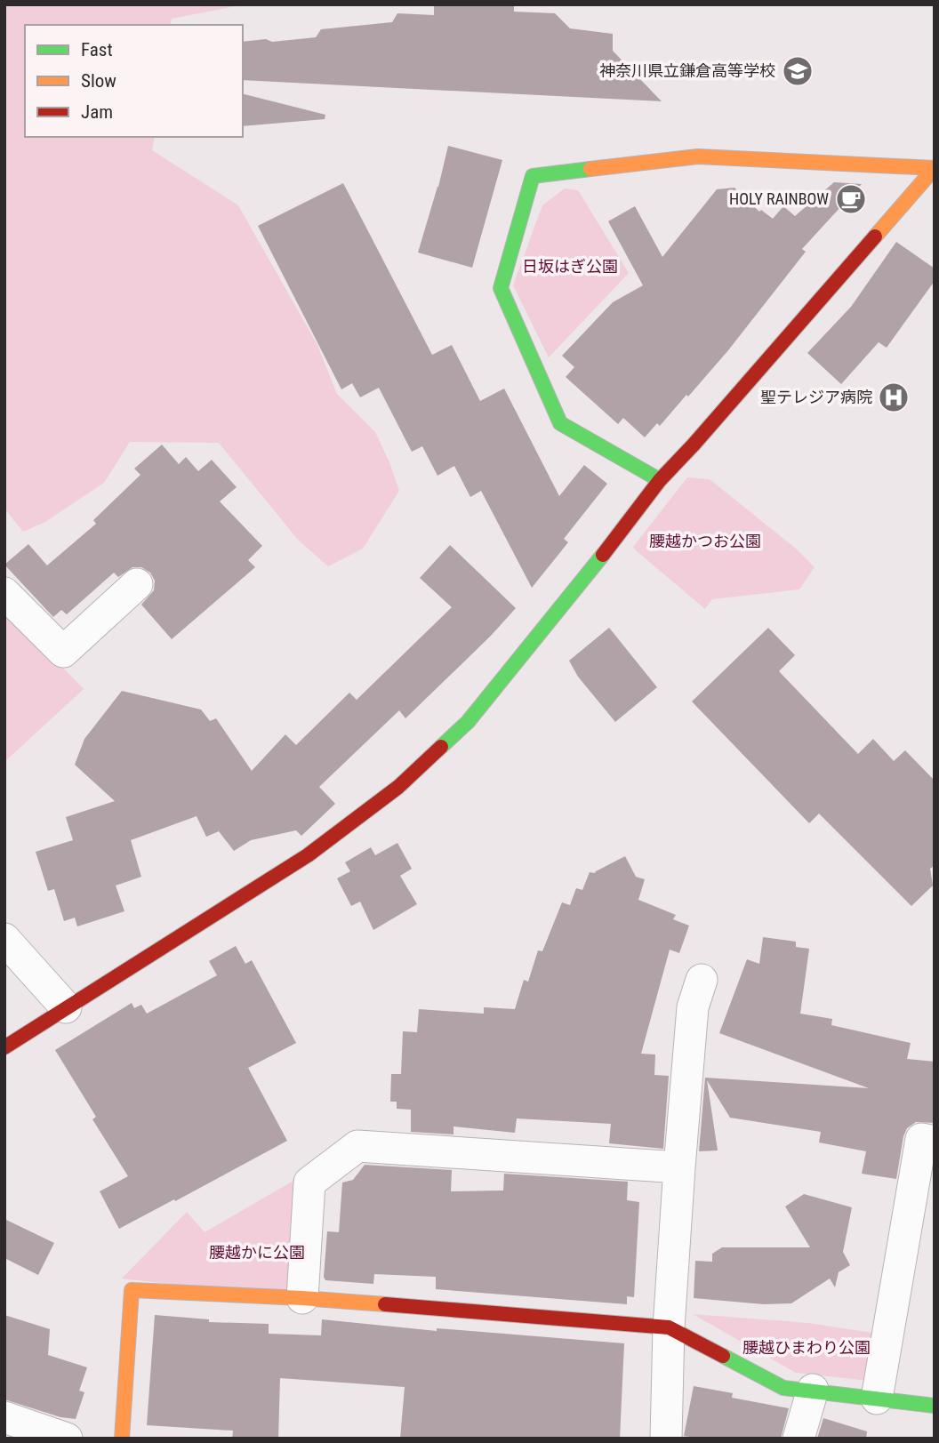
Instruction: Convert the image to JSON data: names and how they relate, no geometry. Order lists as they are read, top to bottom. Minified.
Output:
{"parks":["日坂はぎ公園","腰越かつお公園","腰越かに公園","腰越ひまわり公園"],"places":{"school or university":["神奈川県立鎌倉高等学校"],"cafe":["HOLY RAINBOW"],"hospital":["聖テレジア病院"]},"legend":["Fast","Slow","Jam"]}
